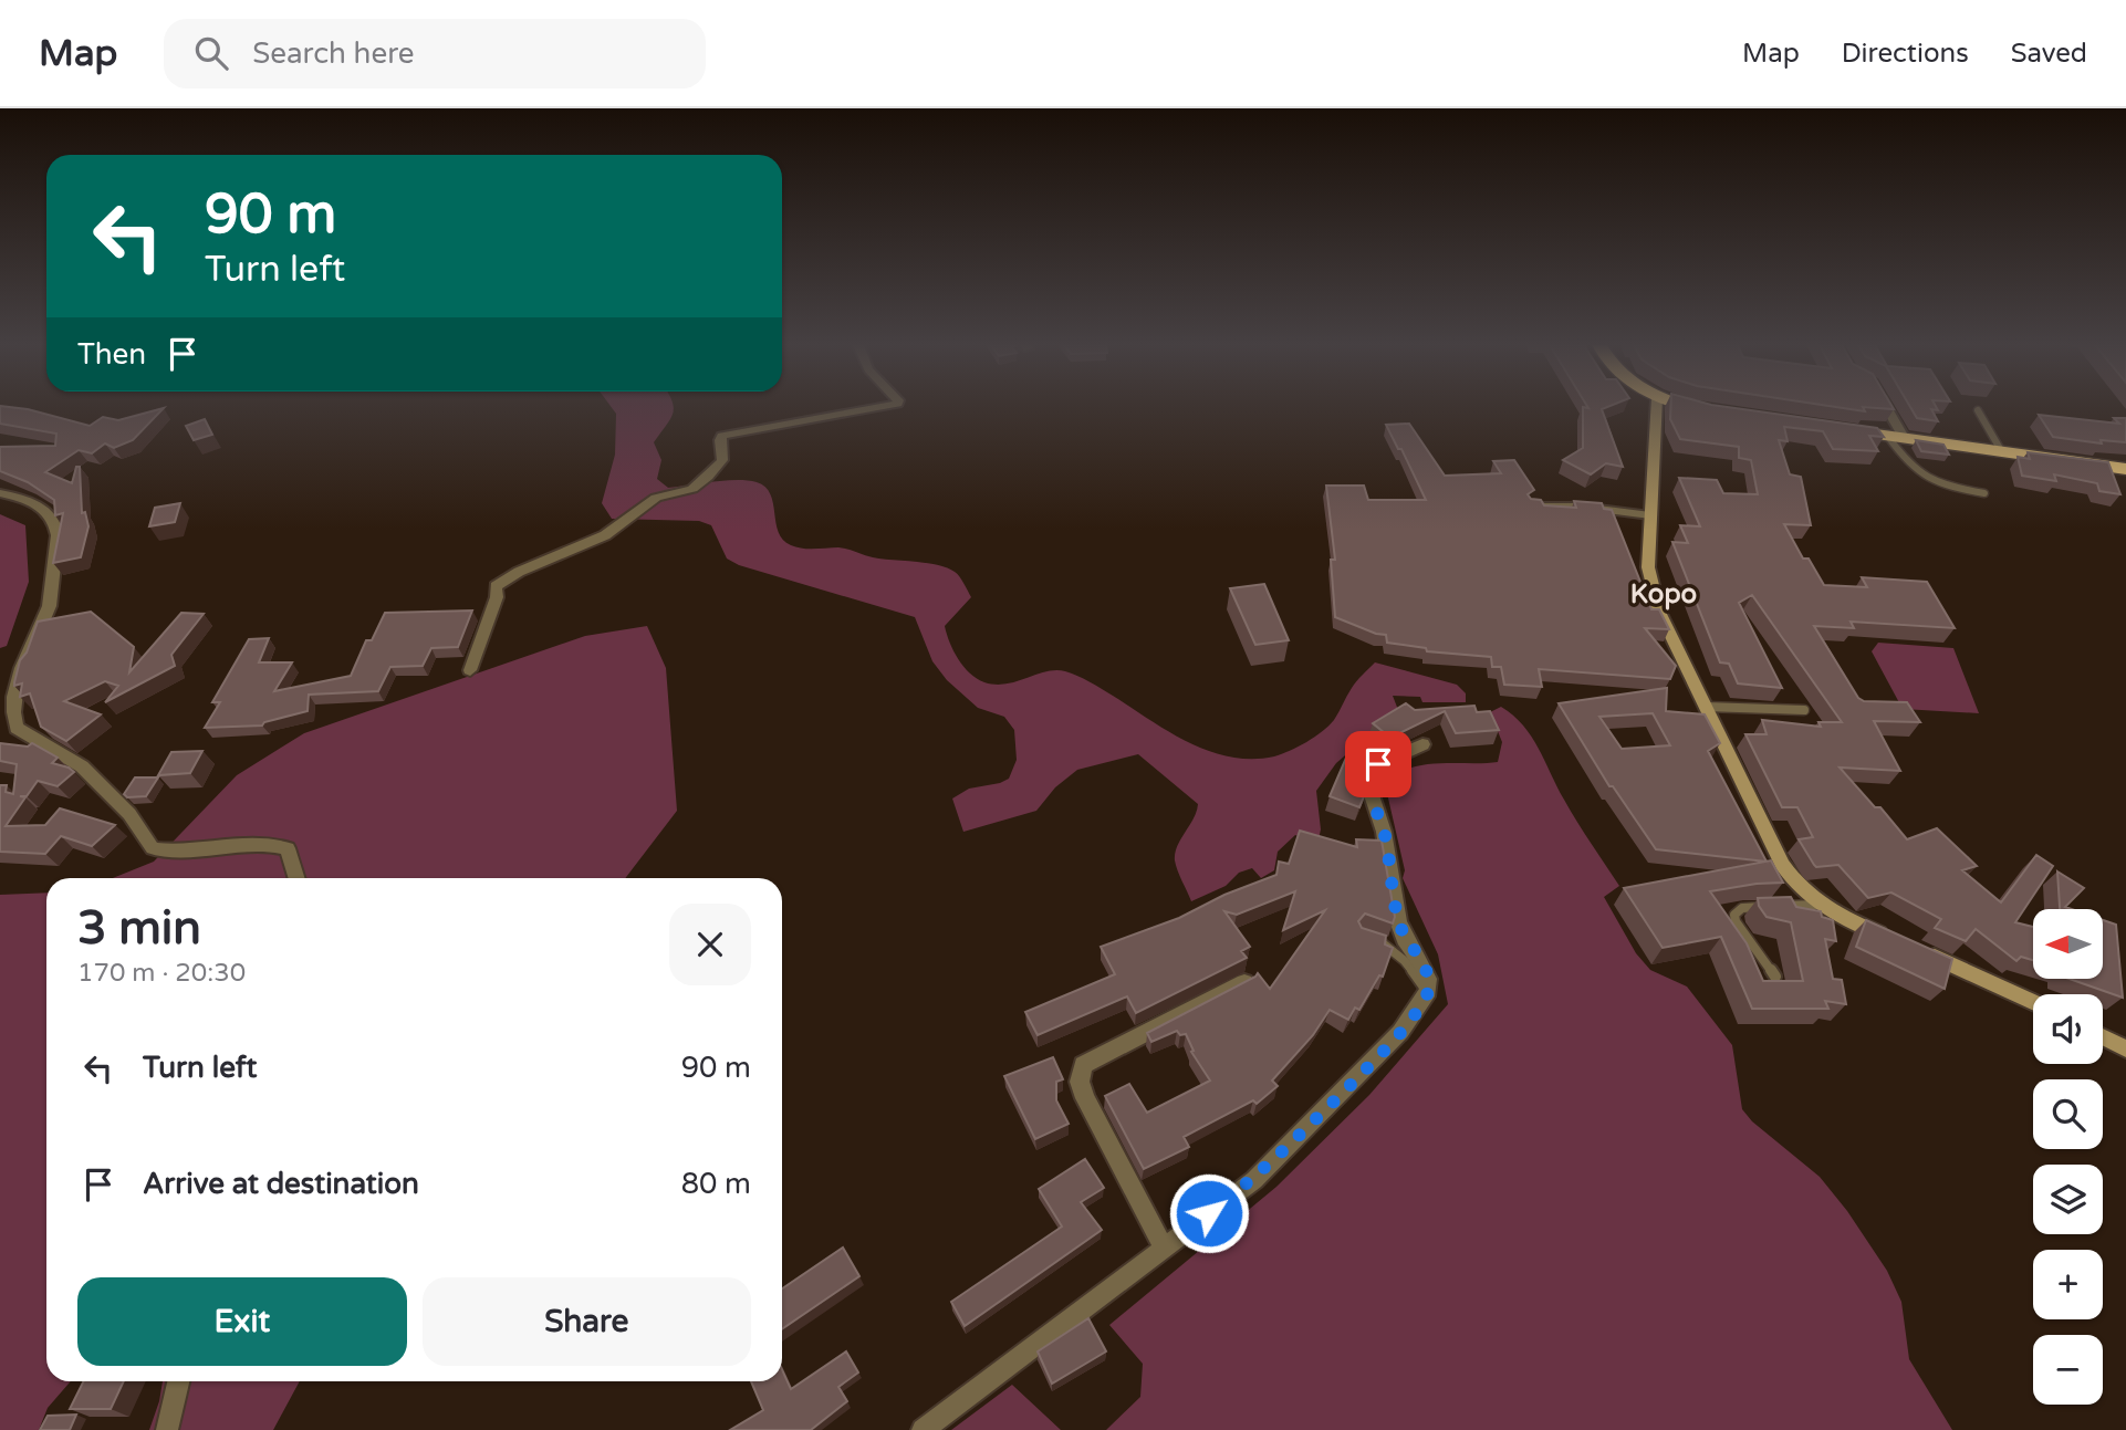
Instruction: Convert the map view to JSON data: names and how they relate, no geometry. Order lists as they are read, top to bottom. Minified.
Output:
{"districts":["Kopo"],"north":"left","page":{"header":"Map","search":"Search here","nav":["Map","Directions","Saved"],"turn":["90 m","Turn left"],"then":"Then","heading":["3 min","170 m · 20:30"],"map_buttons":["+","−"],"list":[{"name":"Turn left","value":"90 m"},{"name":"Arrive at destination","value":"80 m"}],"buttons":["Exit","Share"]}}
